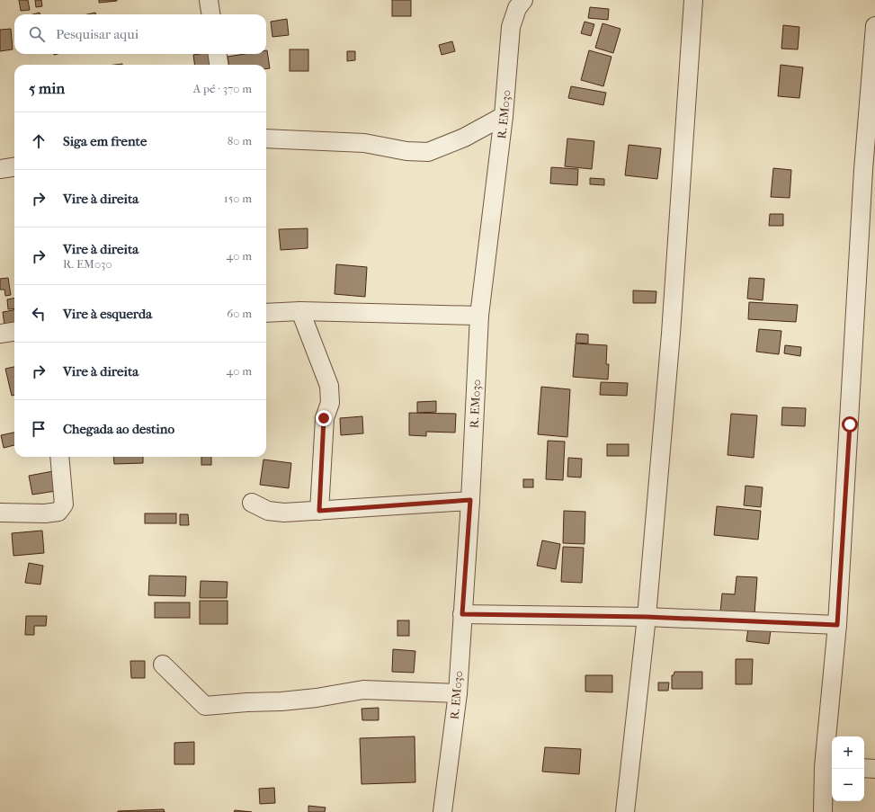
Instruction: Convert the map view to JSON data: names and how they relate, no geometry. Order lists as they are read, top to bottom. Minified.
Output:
{"streets":{"street":["R. EM030"]},"page":{"search":"Pesquisar aqui","heading":["5 min","A pé · 370 m"],"list":[["Siga em frente","80 m"],["Vire à direita","150 m"],["Vire à direita","R. EM030","40 m"],["Vire à esquerda","60 m"],["Vire à direita","40 m"],"Chegada ao destino"],"map_buttons":["+","−"]}}
